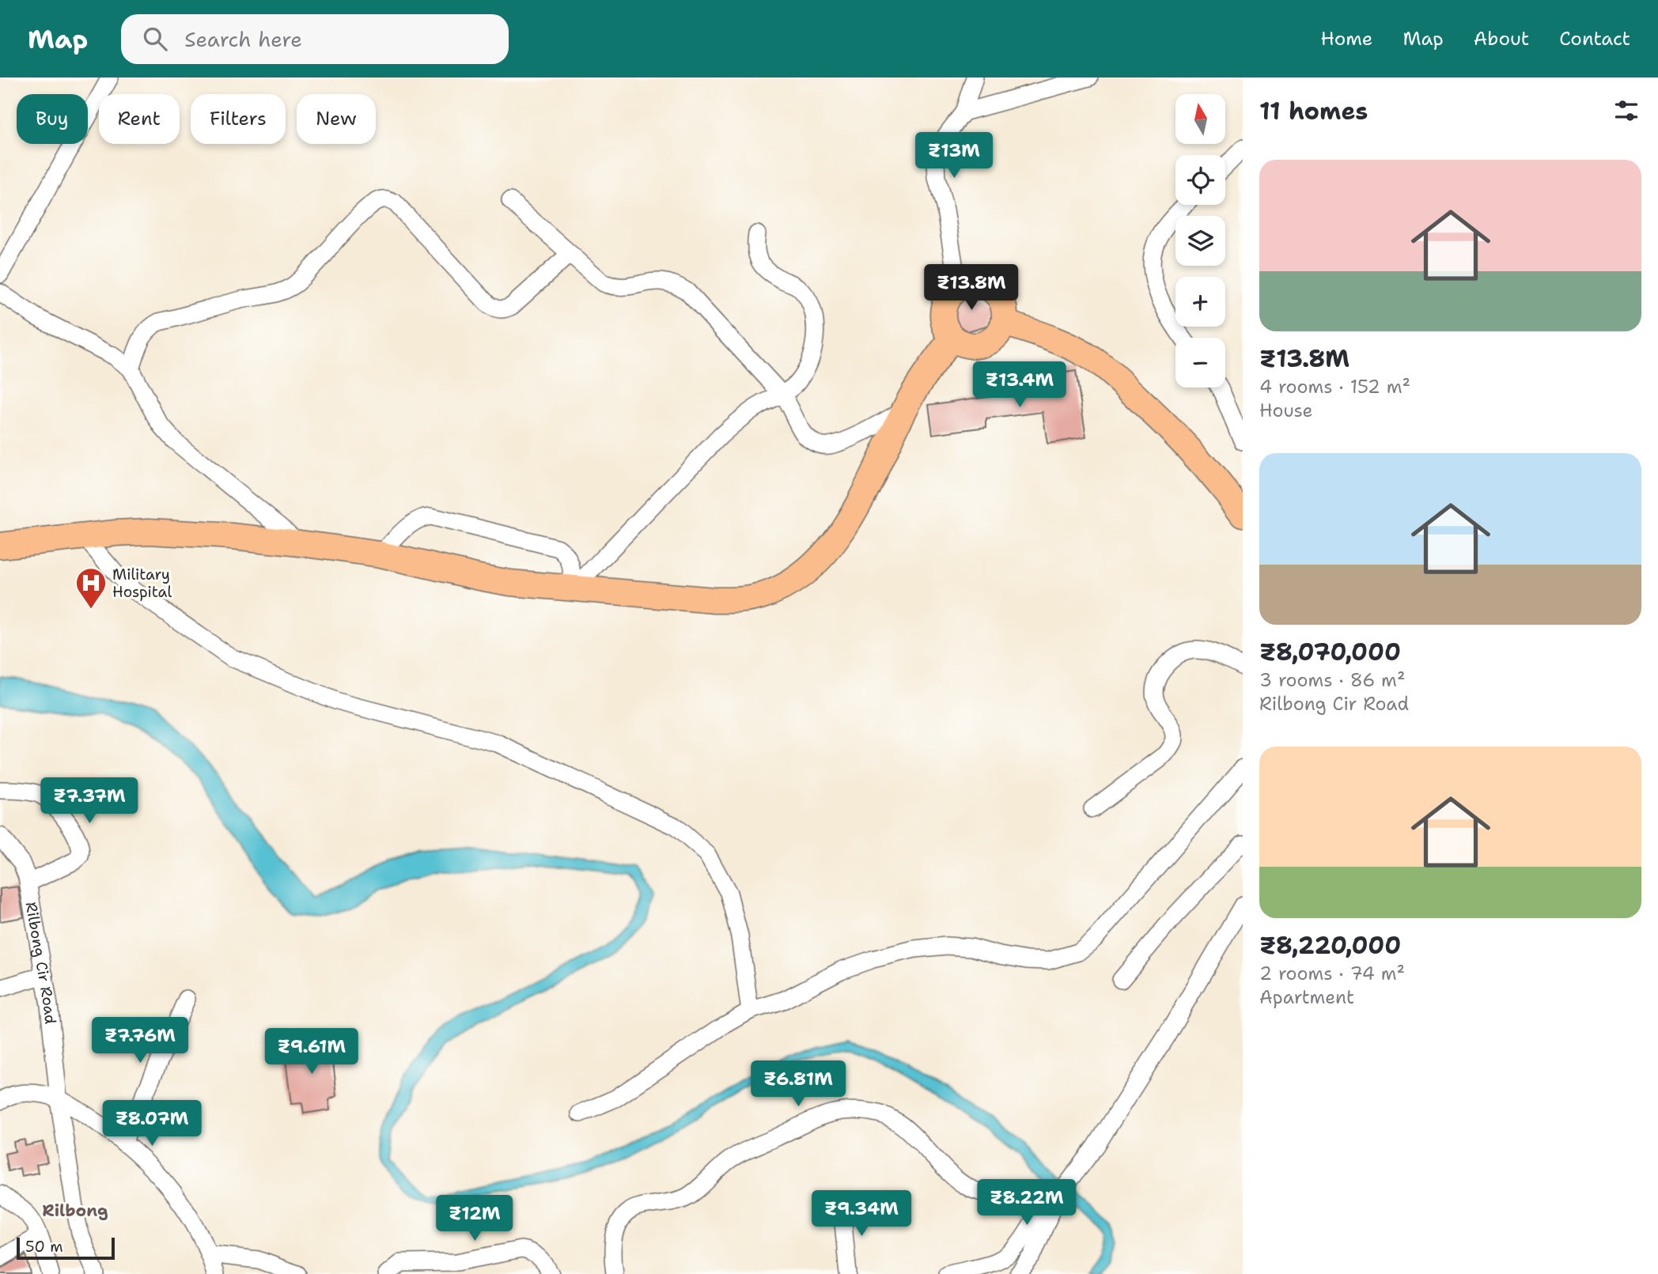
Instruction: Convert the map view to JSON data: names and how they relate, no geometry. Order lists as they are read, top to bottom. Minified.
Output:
{"streets":{"street":["Rilbong Cir Road"]},"districts":["Rilbong"],"places":{"hospital":["Military Hospital"]},"scale_bar":"50 m","north":"top","page":{"header":"Map","search":"Search here","nav":["Home","Map","About","Contact"],"heading":"11 homes","map_buttons":["+","−"],"chip":["Buy","Rent","Filters","New"],"price":["₹13M","₹13.8M","₹13.4M","₹7.37M","₹7.76M","₹9.61M","₹6.81M","₹8.07M","₹8.22M","₹9.34M","₹12M"],"list":[{"name":"₹13.8M","note":"4 rooms · 152 m² · House"},{"name":"₹8,070,000","note":"3 rooms · 86 m² · Rilbong Cir Road"},{"name":"₹8,220,000","note":"2 rooms · 74 m² · Apartment"}],"scale":"50 m"}}
